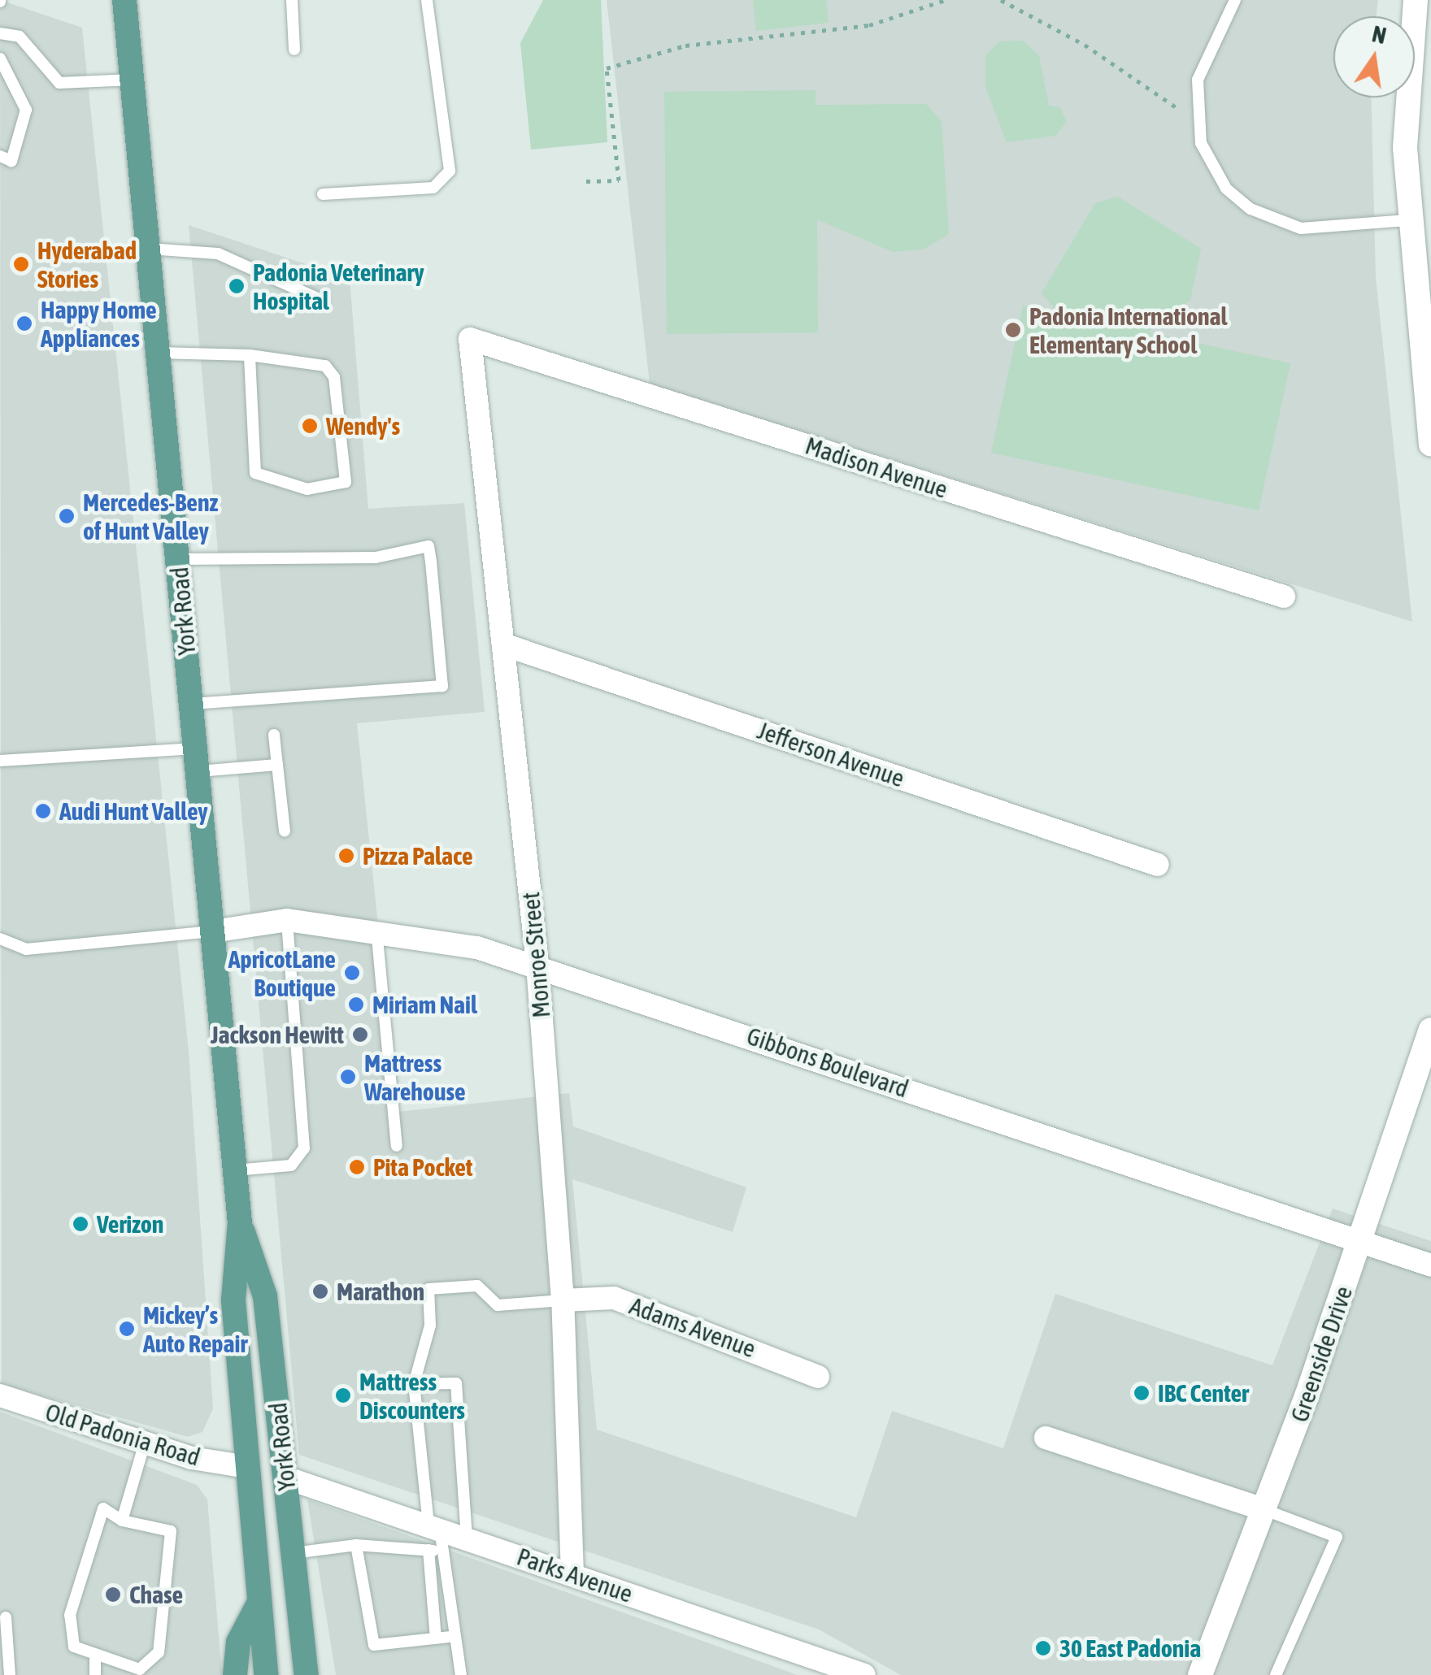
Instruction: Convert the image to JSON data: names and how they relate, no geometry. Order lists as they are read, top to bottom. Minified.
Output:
{"streets":{"main road":["York Road"],"street":["Madison Avenue","Jefferson Avenue","Monroe Street","Gibbons Boulevard","Adams Avenue","Greenside Drive","Old Padonia Road","Parks Avenue"]},"crossings":[["Madison Avenue","Monroe Street"],["York Road","Gibbons Boulevard"],["York Road","Old Padonia Road"],["York Road","Parks Avenue"],["Jefferson Avenue","Monroe Street"],["Monroe Street","Gibbons Boulevard"],["Monroe Street","Adams Avenue"],["Monroe Street","Parks Avenue"],["Gibbons Boulevard","Greenside Drive"]],"places":["Hyderabad Stories","Padonia Veterinary Hospital","Happy Home Appliances","Padonia International Elementary School","Wendy's","Mercedes-Benz of Hunt Valley","Audi Hunt Valley","Pizza Palace","ApricotLane Boutique","Miriam Nail","Jackson Hewitt","Mattress Warehouse","Pita Pocket","Verizon","Marathon","Mickey’s Auto Repair","IBC Center","Mattress Discounters","Chase","30 East Padonia"],"north":"top"}
